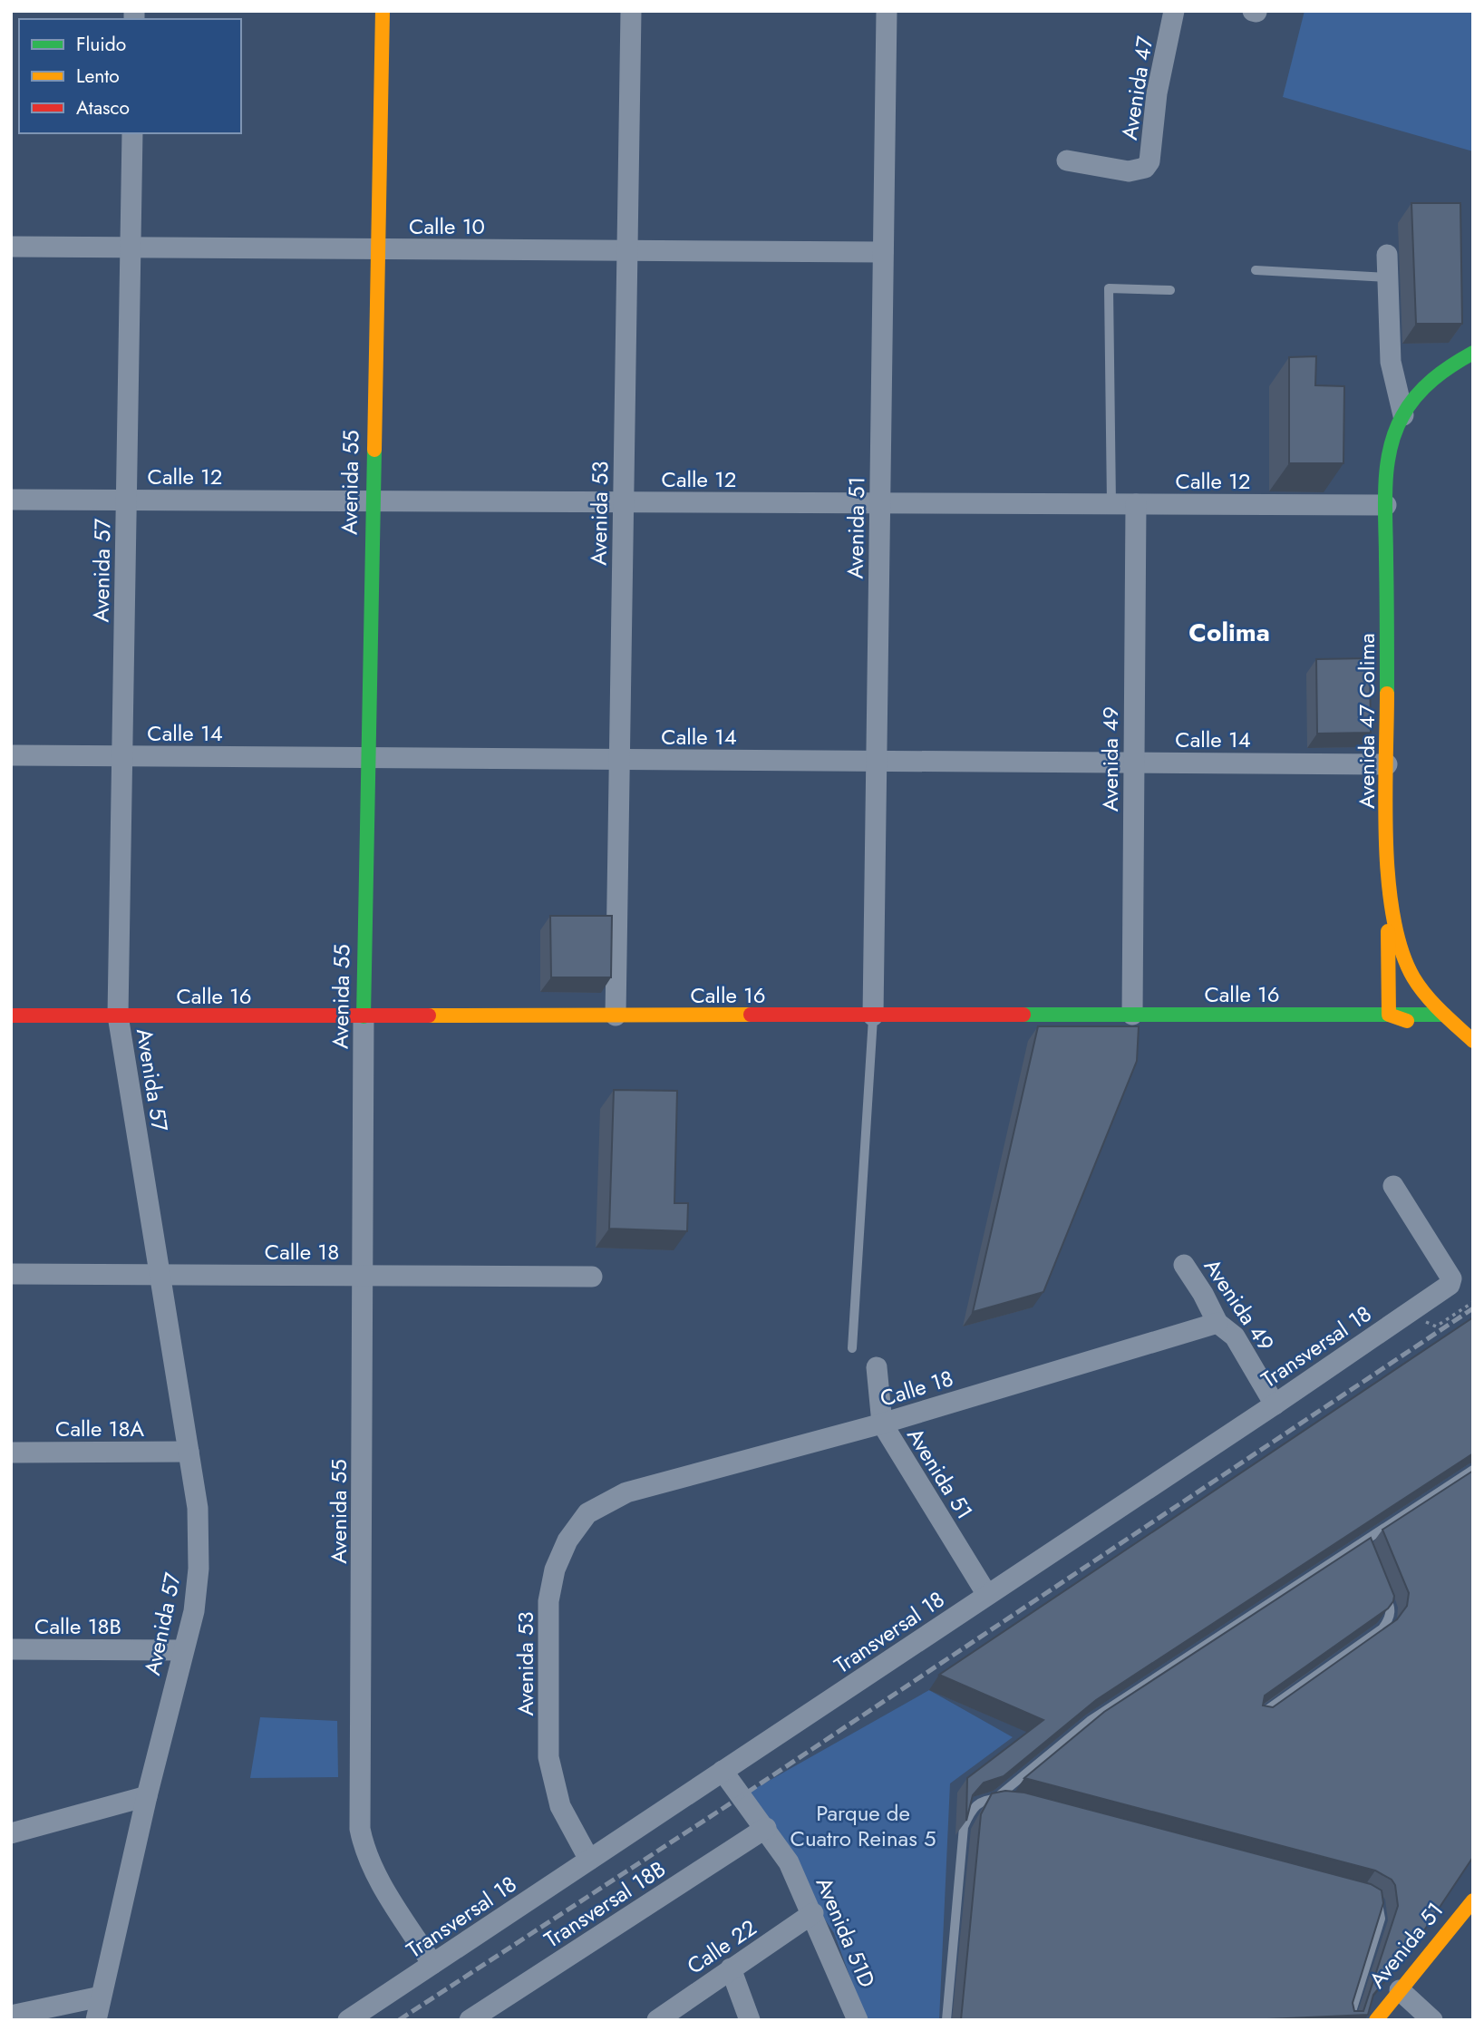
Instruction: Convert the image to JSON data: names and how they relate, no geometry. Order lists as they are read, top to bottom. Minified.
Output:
{"streets":{"street":["Avenida 47","Calle 10","Calle 12","Avenida 55","Avenida 53","Avenida 51","Avenida 57","Avenida 47 Colima","Calle 14","Avenida 49","Calle 16","Calle 18","Transversal 18","Calle 18A","Calle 18B","Transversal 18B","Avenida 51D","Calle 22"]},"crossings":[["Calle 10","Avenida 55"],["Calle 10","Avenida 53"],["Calle 10","Avenida 51"],["Calle 10","Avenida 57"],["Calle 12","Avenida 55"],["Calle 12","Avenida 53"],["Calle 12","Avenida 51"],["Calle 12","Avenida 57"],["Calle 12","Avenida 47 Colima"],["Calle 12","Avenida 49"],["Avenida 55","Calle 14"],["Avenida 55","Calle 16"],["Avenida 55","Calle 18"],["Avenida 55","Transversal 18"],["Avenida 53","Calle 14"],["Avenida 53","Calle 16"],["Avenida 53","Calle 18"],["Avenida 53","Transversal 18"],["Avenida 51","Calle 14"],["Avenida 51","Calle 16"],["Avenida 51","Calle 18"],["Avenida 51","Transversal 18"],["Avenida 57","Calle 14"],["Avenida 57","Calle 16"],["Avenida 57","Calle 18"],["Avenida 57","Calle 18A"],["Avenida 57","Calle 18B"],["Avenida 47 Colima","Calle 14"],["Avenida 47 Colima","Calle 16"],["Calle 14","Avenida 49"],["Avenida 49","Calle 16"],["Avenida 49","Calle 18"],["Avenida 49","Transversal 18"],["Transversal 18","Avenida 51D"],["Transversal 18B","Avenida 51D"],["Avenida 51D","Calle 22"]],"districts":["Colima"],"parks":["Parque de Cuatro Reinas 5"],"legend":["Fluido","Lento","Atasco"]}
